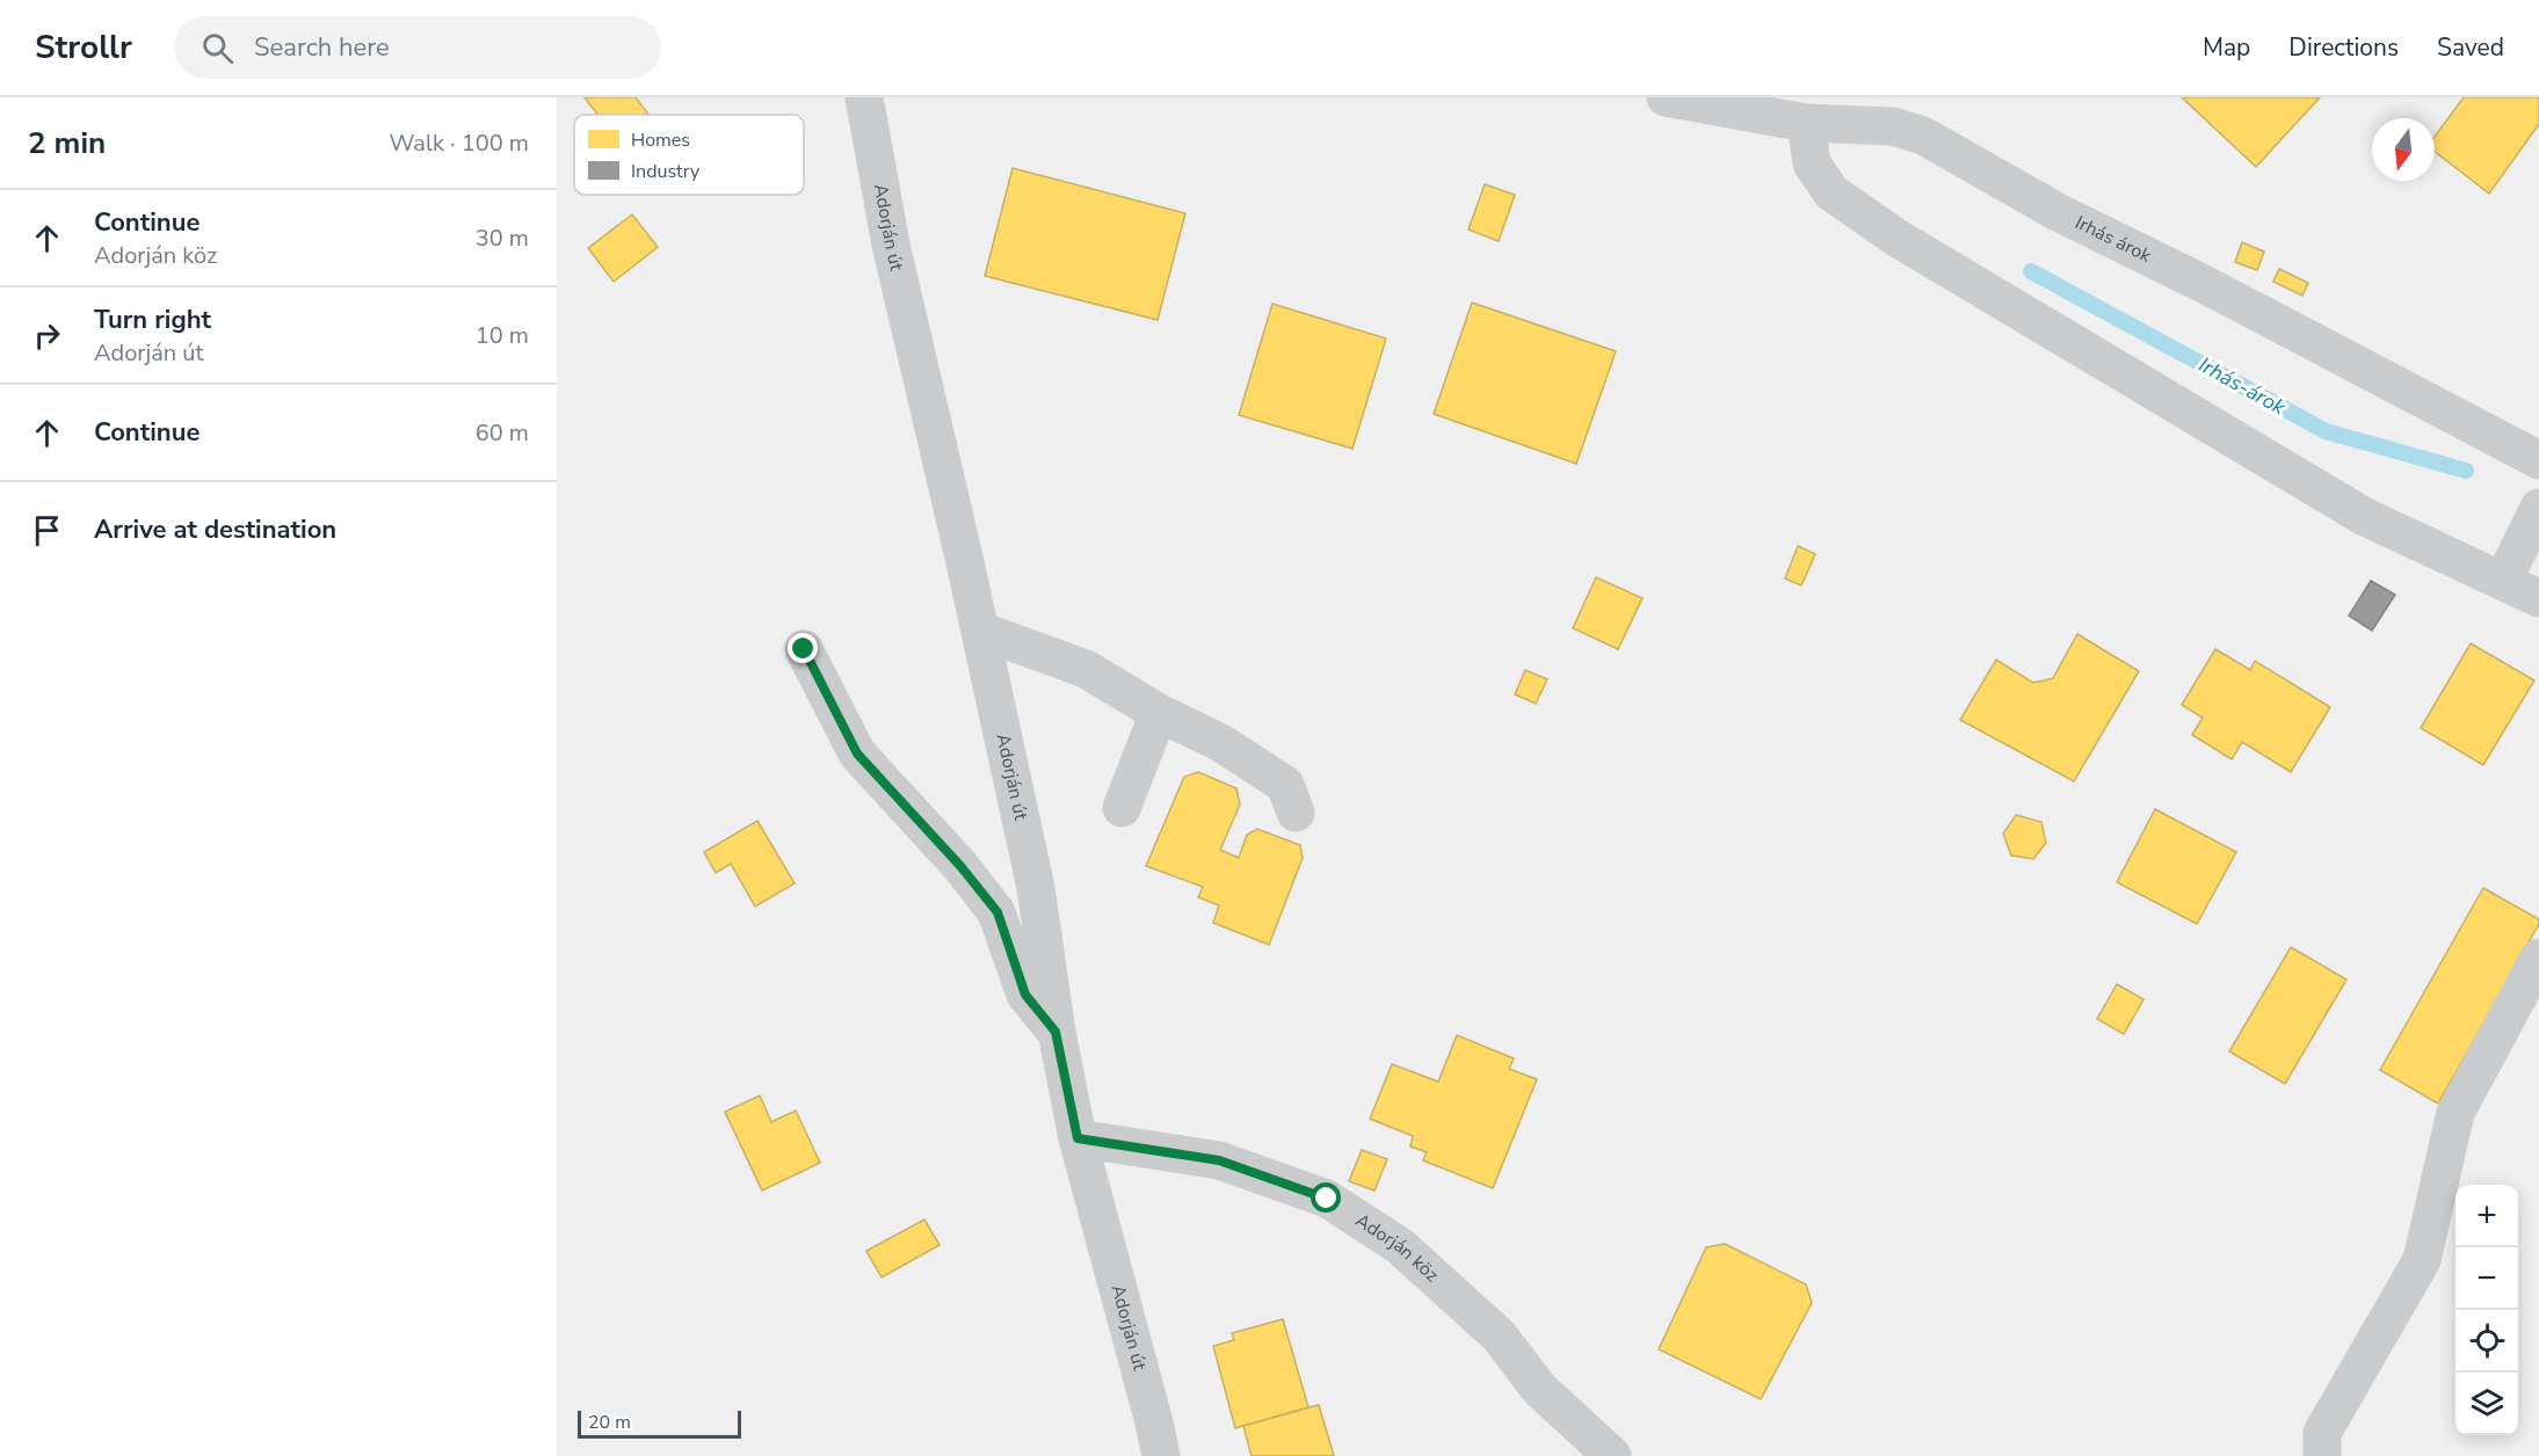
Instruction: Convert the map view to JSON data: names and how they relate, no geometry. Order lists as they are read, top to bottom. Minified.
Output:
{"streets":{"street":["Adorján út","Irhás árok","Adorján köz"]},"crossings":[["Adorján út","Adorján köz"]],"water":["Irhás-árok"],"legend":["Homes","Industry"],"scale_bar":"20 m","north":"bottom","page":{"header":"Strollr","search":"Search here","nav":["Map","Directions","Saved"],"heading":["2 min","Walk · 100 m"],"list":[["Continue","Adorján köz","30 m"],["Turn right","Adorján út","10 m"],["Continue","60 m"],"Arrive at destination"],"map_buttons":["+","−"],"scale":"20 m"}}
